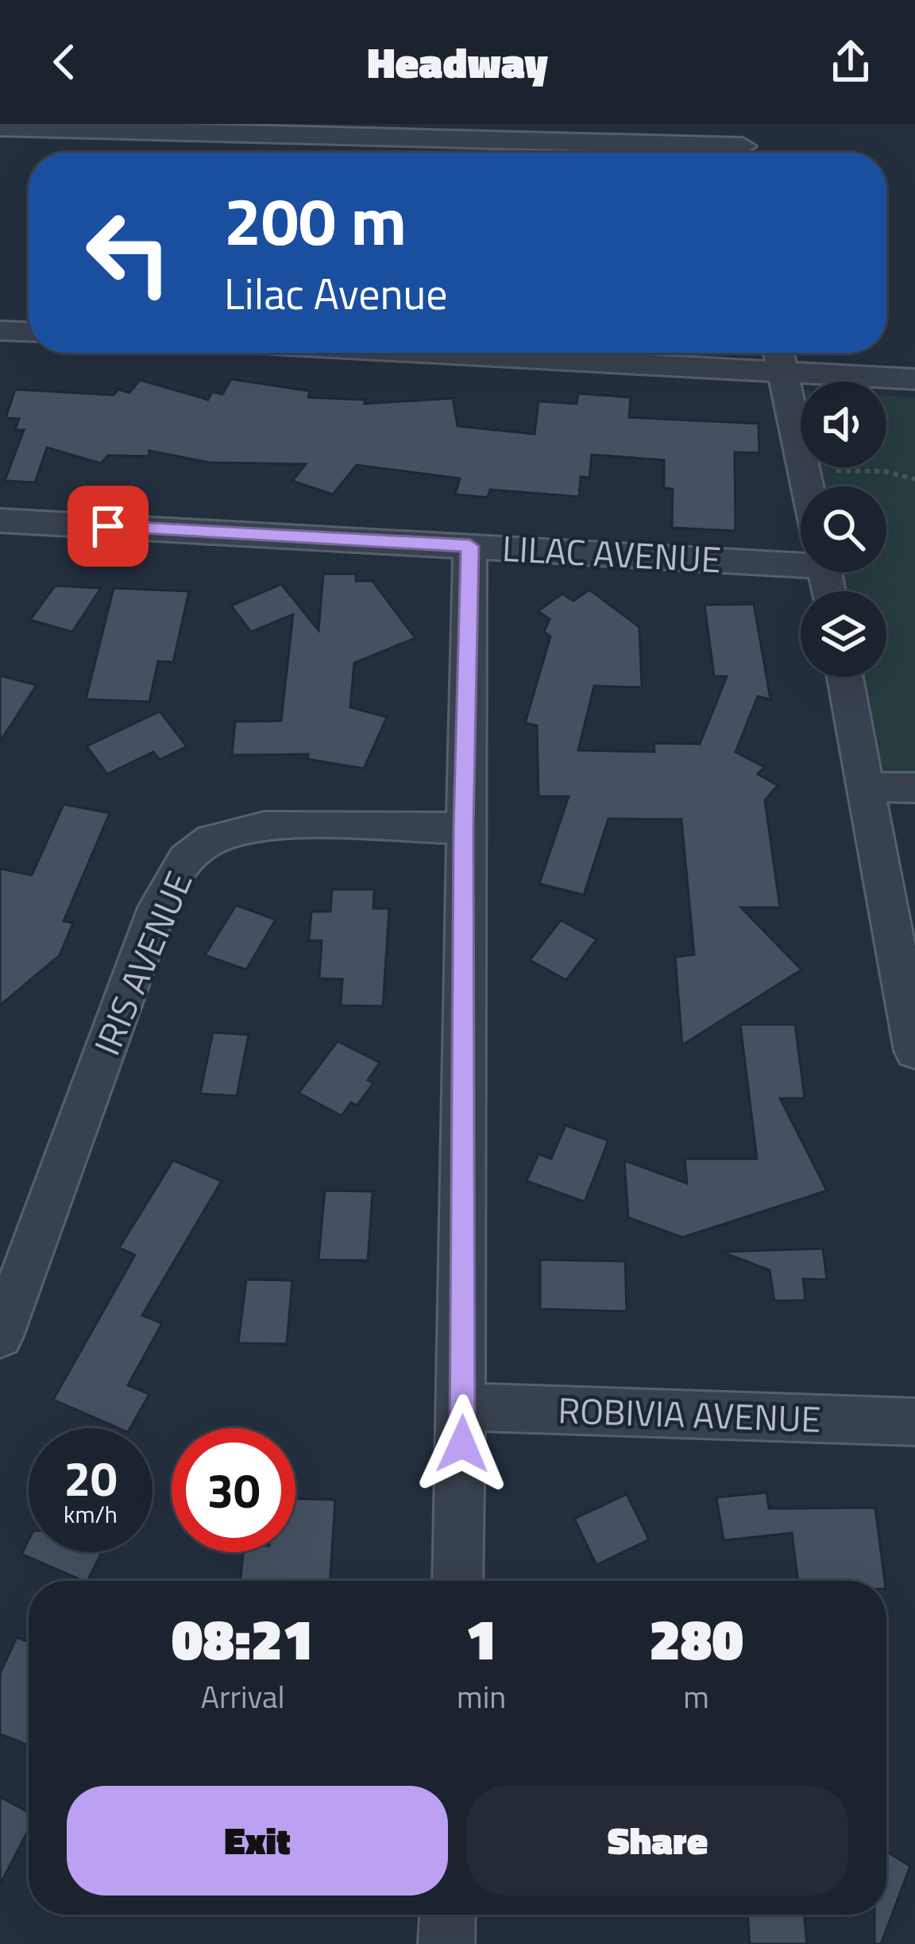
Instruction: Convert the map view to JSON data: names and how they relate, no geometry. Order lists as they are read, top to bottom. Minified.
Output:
{"streets":{"street":["LILAC AVENUE","IRIS AVENUE","ROBIVIA AVENUE"]},"page":{"header":"Headway","turn":["200 m","Lilac Avenue"],"speed":"20 km/h","limit":"30","eta":["08:21","Arrival","1","min","280","m"],"buttons":["Exit","Share"]}}
